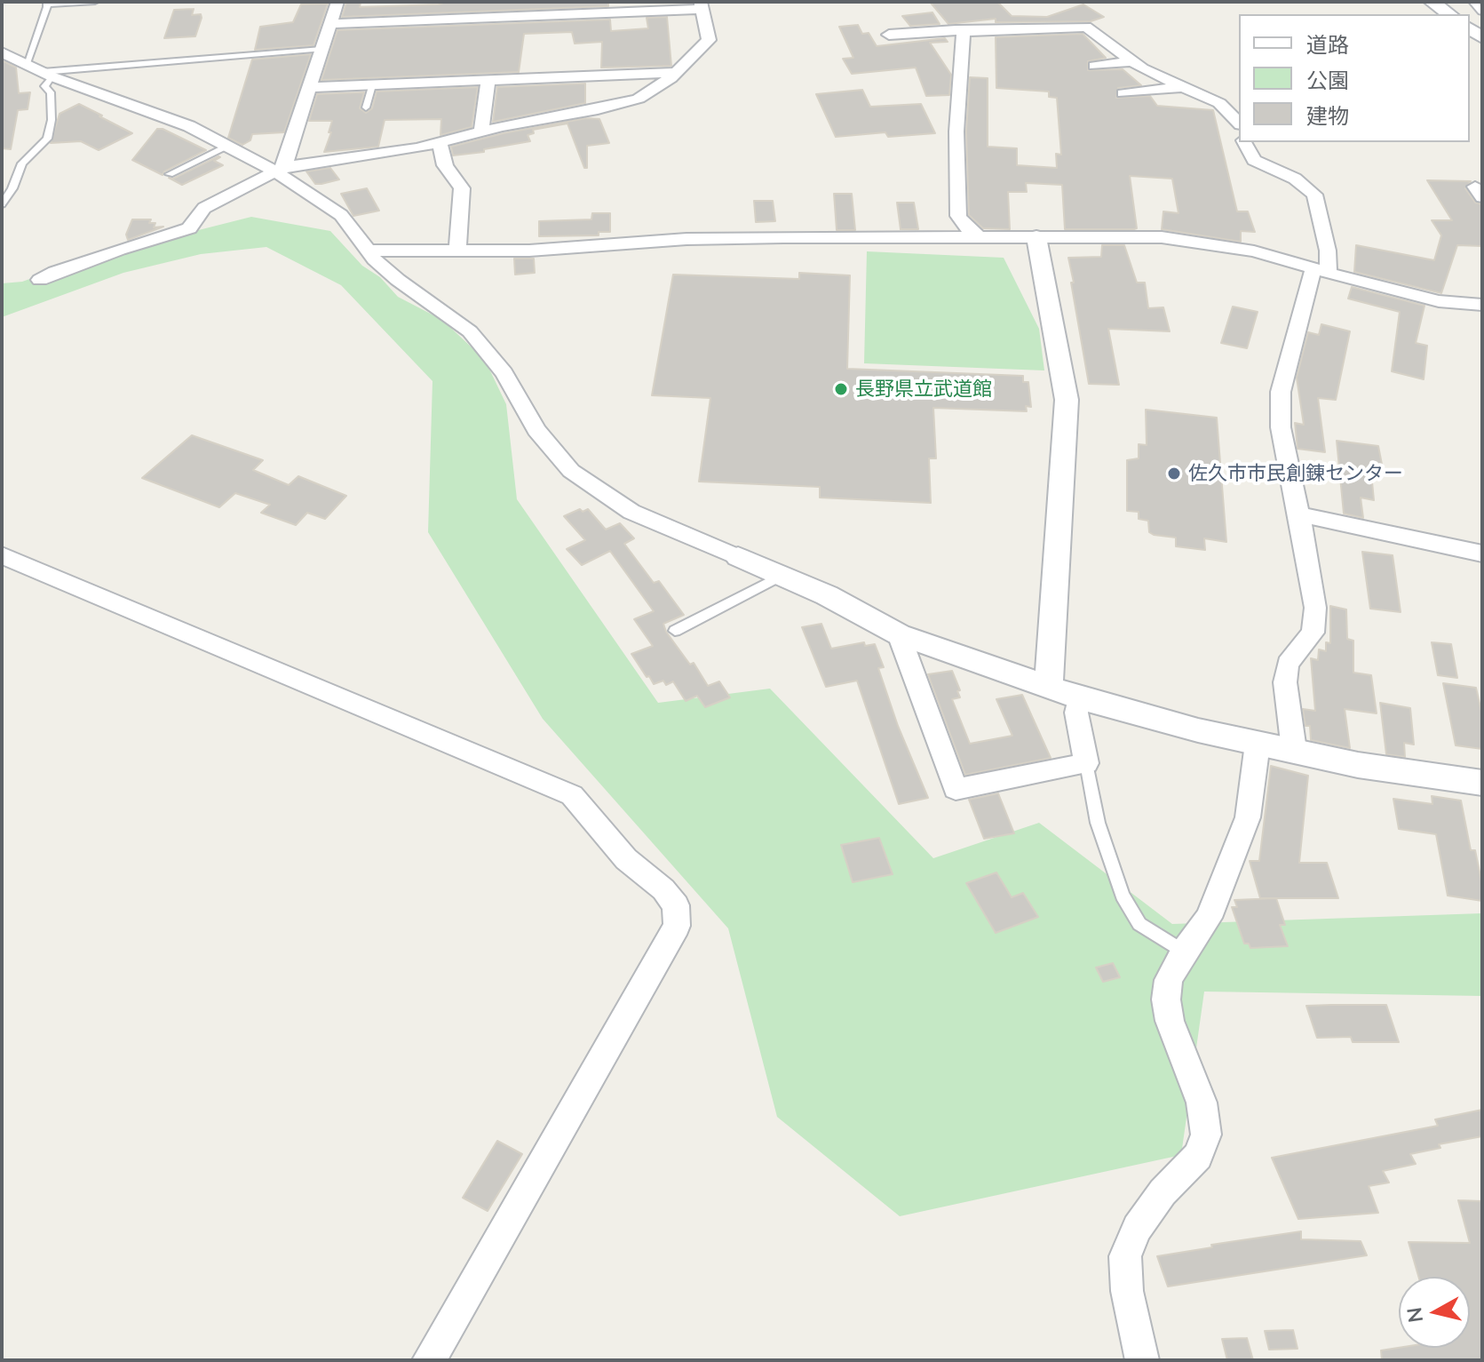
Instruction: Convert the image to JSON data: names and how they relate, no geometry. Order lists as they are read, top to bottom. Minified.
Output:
{"places":["長野県立武道館","佐久市市民創錬センター"],"legend":["道路","公園","建物"],"north":"left"}
